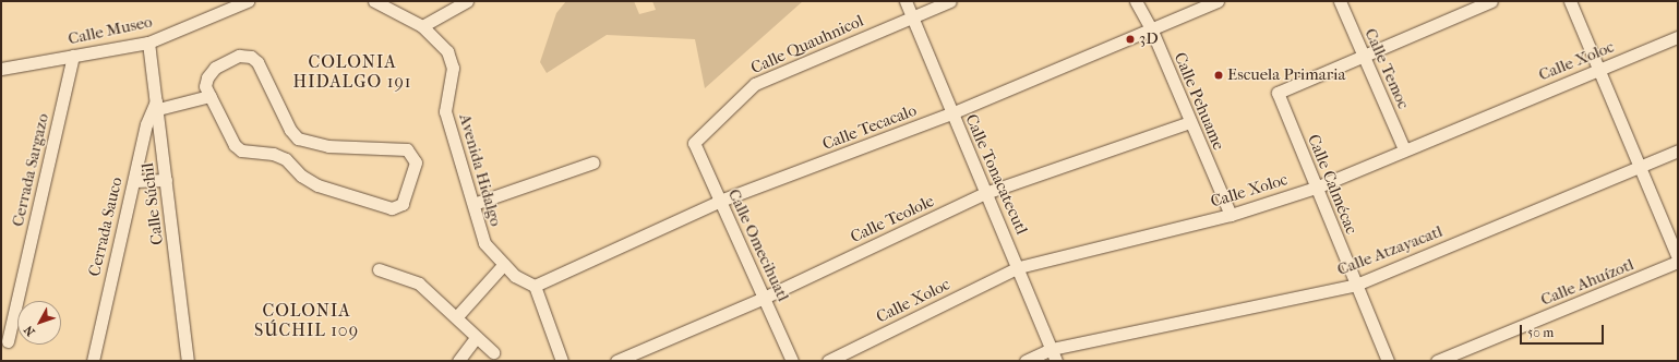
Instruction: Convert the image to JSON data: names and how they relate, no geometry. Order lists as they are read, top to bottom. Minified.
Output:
{"streets":{"street":["Calle Museo","Calle Quauhnicol","Calle Xoloc","Calle Temoc","Calle Pehuame","Calle Tecacalo","Cerrada Sargazo","Avenida Hidalgo","Calle Tonacatecutl","Calle Calmécac","Calle Súchil","Calle Teolole","Cerrada Sauco","Calle Omecihuatl","Calle Atzayacatl","Calle Ahuízotl"]},"crossings":[["Calle Museo","Cerrada Sargazo"],["Calle Museo","Calle Súchil"],["Calle Quauhnicol","Calle Tonacatecutl"],["Calle Quauhnicol","Calle Omecihuatl"],["Calle Xoloc","Calle Temoc"],["Calle Xoloc","Calle Pehuame"],["Calle Xoloc","Calle Tonacatecutl"],["Calle Xoloc","Calle Calmécac"],["Calle Temoc","Calle Calmécac"],["Calle Pehuame","Calle Tecacalo"],["Calle Pehuame","Calle Teolole"],["Calle Tecacalo","Avenida Hidalgo"],["Calle Tecacalo","Calle Tonacatecutl"],["Calle Tecacalo","Calle Omecihuatl"],["Calle Tonacatecutl","Calle Teolole"],["Calle Tonacatecutl","Calle Atzayacatl"],["Calle Calmécac","Calle Atzayacatl"],["Calle Súchil","Cerrada Sauco"],["Calle Teolole","Calle Omecihuatl"]],"districts":["COLONIA HIDALGO 191","COLONIA SÚCHIL 109"],"places":["3D","Escuela Primaria"],"scale_bar":"50 m","north":"bottom left"}
